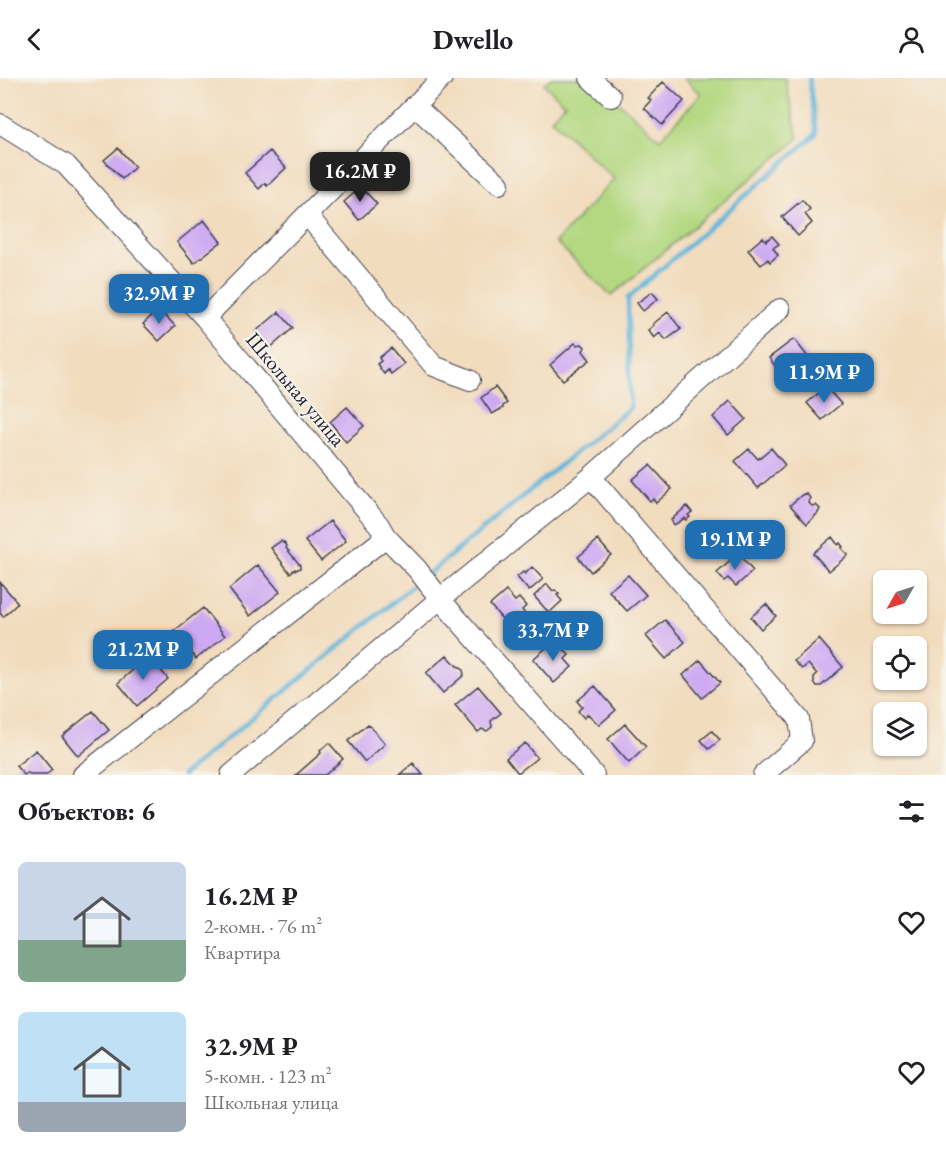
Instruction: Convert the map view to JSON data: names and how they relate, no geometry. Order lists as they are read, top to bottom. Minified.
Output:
{"streets":{"street":["Школьная улица"]},"north":"bottom left","page":{"header":"Dwello","price":["16.2M ₽","32.9M ₽","11.9M ₽","19.1M ₽","33.7M ₽","21.2M ₽"],"heading":"Объектов: 6","list":[{"name":"16.2M ₽","note":"2-комн. · 76 m² · Квартира"},{"name":"32.9M ₽","note":"5-комн. · 123 m² · Школьная улица"}]}}
